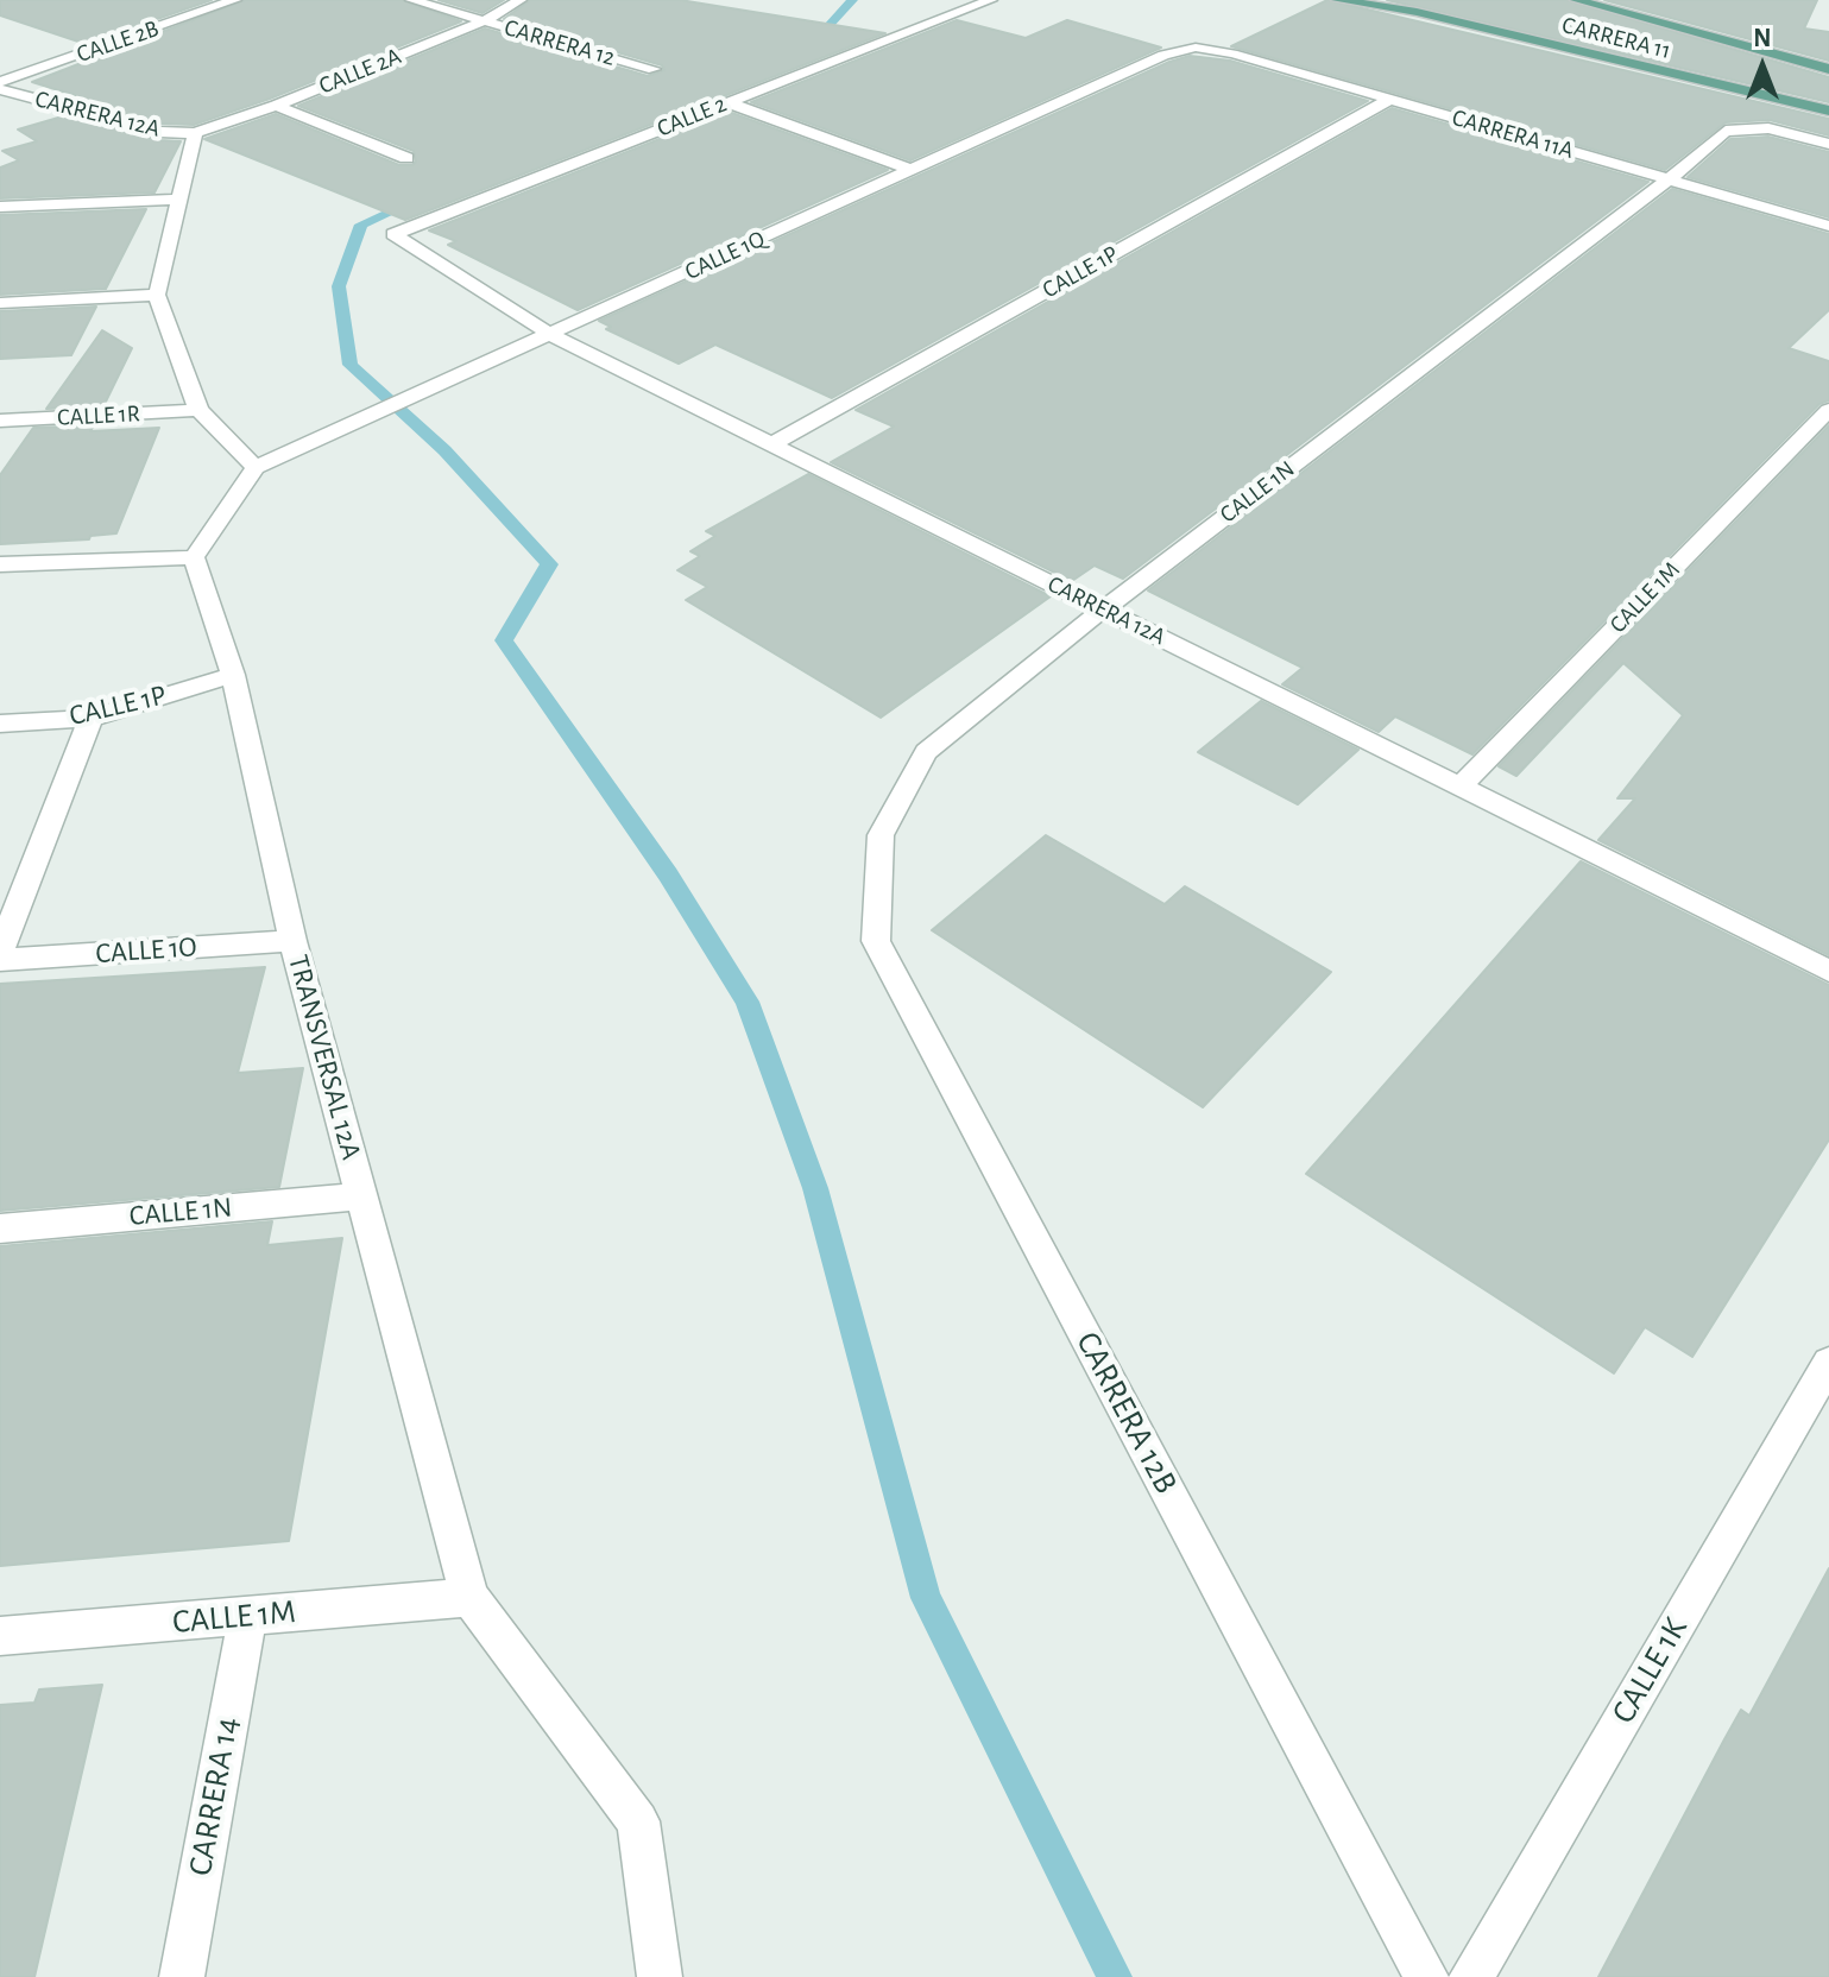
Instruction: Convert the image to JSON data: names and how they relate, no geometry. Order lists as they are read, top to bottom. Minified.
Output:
{"streets":{"main road":["CARRERA 11"],"street":["CALLE 2B","CARRERA 12","CALLE 2A","CARRERA 12A","CALLE 2","CARRERA 11A","CALLE 1Q","CALLE 1P","CALLE 1R","CALLE 1N","CALLE 1M","CALLE 1O","TRANSVERSAL 12A","CARRERA 12B","CALLE 1K","CARRERA 14"]},"crossings":[["CALLE 2B","CARRERA 12A"],["CARRERA 12","CALLE 2A"],["CALLE 2A","CARRERA 12A"],["CARRERA 12A","CALLE 2"],["CARRERA 12A","CALLE 1Q"],["CARRERA 12A","CALLE 1P"],["CARRERA 12A","CALLE 1N"],["CARRERA 12A","CALLE 1M"],["CARRERA 11A","CALLE 1Q"],["CARRERA 11A","CALLE 1P"],["CARRERA 11A","CALLE 1N"],["CALLE 1P","TRANSVERSAL 12A"],["CALLE 1N","TRANSVERSAL 12A"],["CALLE 1N","CARRERA 12B"],["CALLE 1M","TRANSVERSAL 12A"],["CALLE 1M","CARRERA 14"],["CALLE 1O","TRANSVERSAL 12A"]],"north":"top"}
